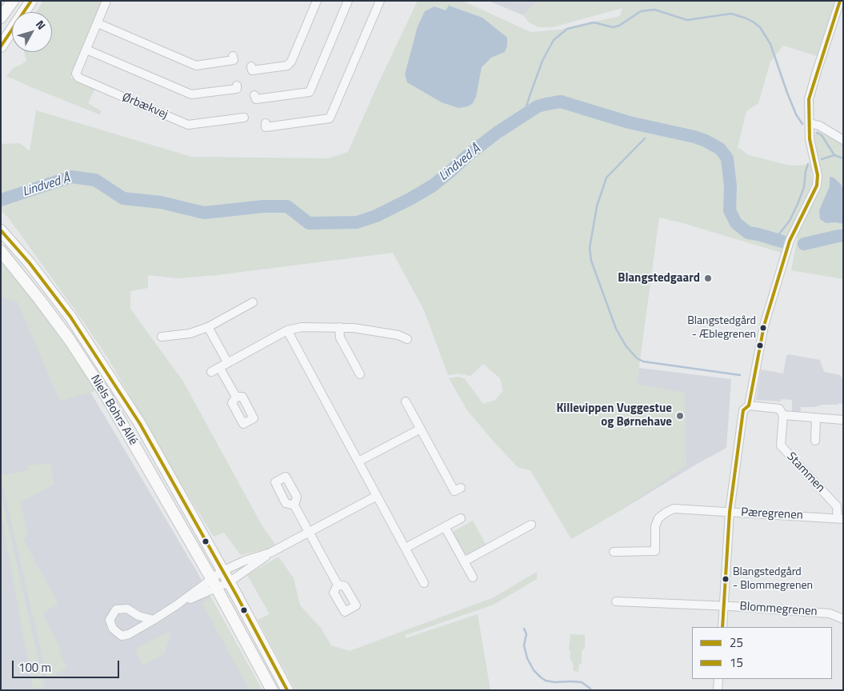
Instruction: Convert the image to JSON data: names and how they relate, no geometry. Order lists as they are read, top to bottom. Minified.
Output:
{"streets":{"street":["Ørbækvej","Niels Bohrs Allé","Stammen","Pæregrenen","Blommegrenen"]},"crossings":[["Stammen","Pæregrenen"]],"water":["Lindved Å"],"places":["Blangstedgaard","Blangstedgård - Æblegrenen","Killevippen Vuggestue og Børnehave","Blangstedgård - Blommegrenen"],"lines":["transit line 25","transit line 15"],"legend":["25","15"],"scale_bar":"100 m","north":"top right"}
